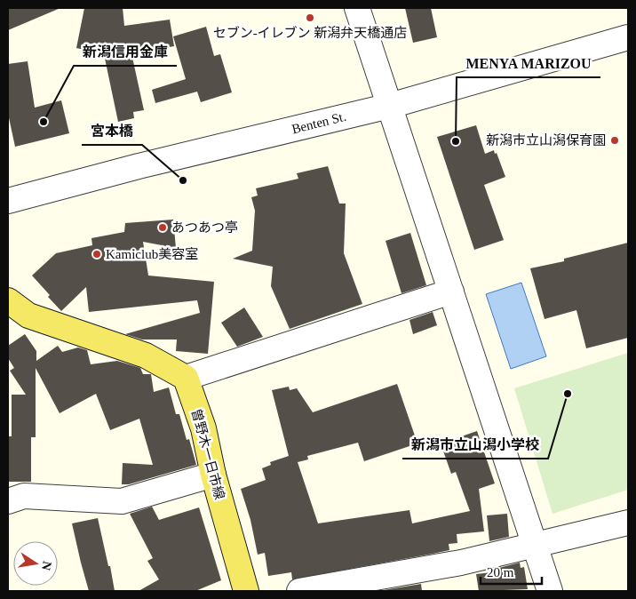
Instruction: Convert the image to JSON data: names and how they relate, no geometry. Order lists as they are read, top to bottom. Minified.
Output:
{"streets":{"main road":["曽野木一日市線"],"street":["Benten St."]},"places":["セブン-イレブン 新潟弁天橋通店","新潟信用金庫","新潟市立山潟保育園","MENYA MARIZOU","宮本橋","あつあつ亭","Kamiclub美容室","新潟市立山潟小学校"],"scale_bar":"20 m","north":"right"}
